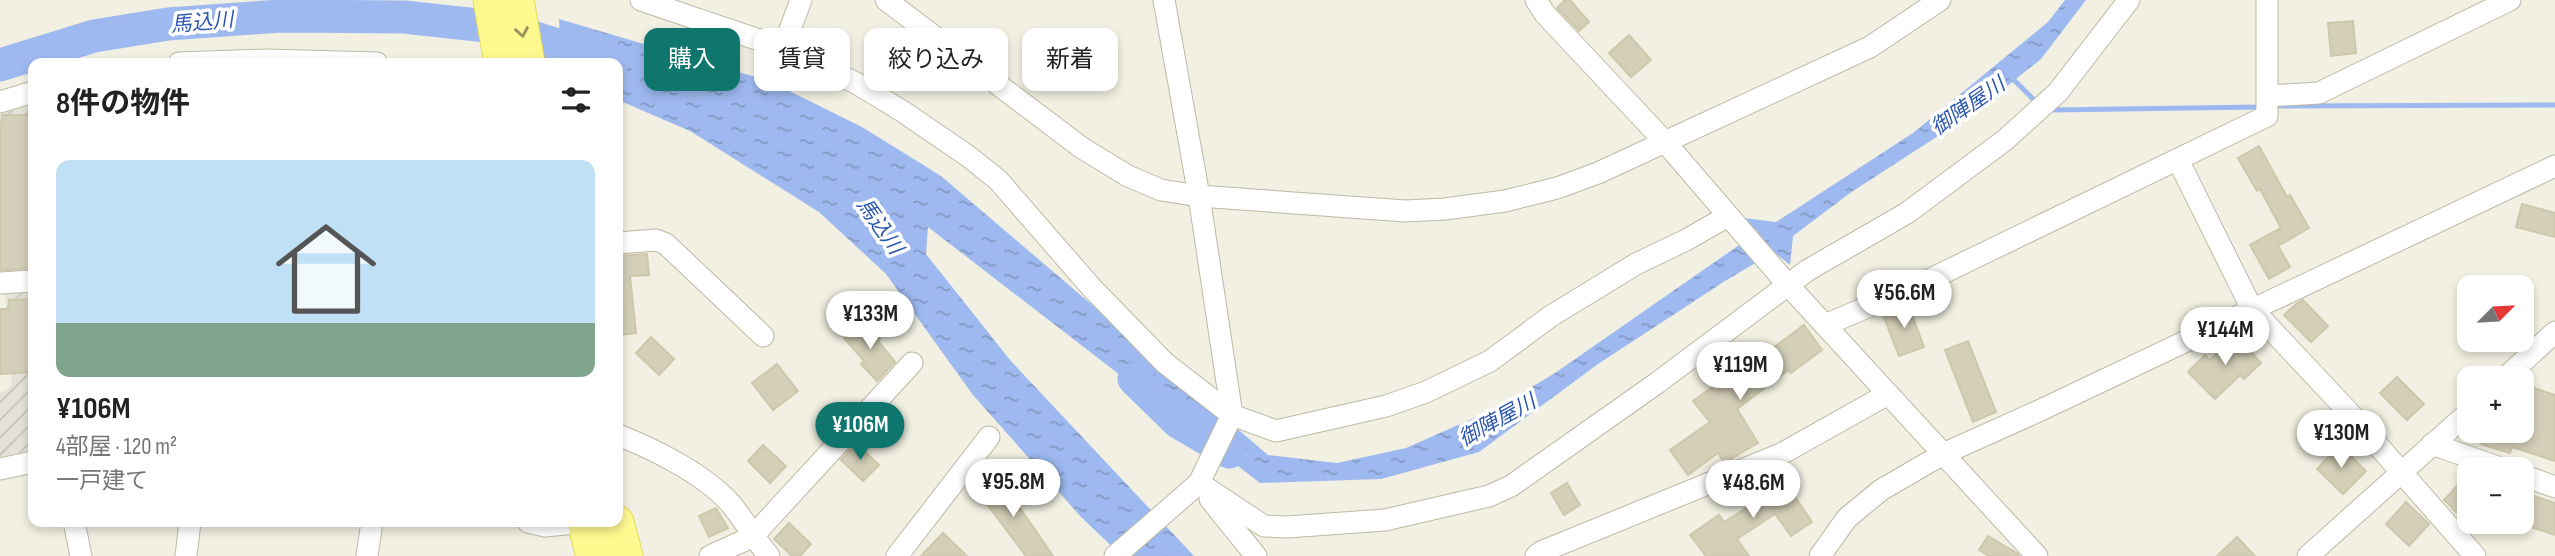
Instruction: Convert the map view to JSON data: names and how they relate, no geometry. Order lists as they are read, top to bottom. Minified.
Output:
{"water":["馬込川","御陣屋川"],"north":"top right","page":{"chip":["購入","賃貸","絞り込み","新着"],"heading":"8件の物件","list":[{"name":"¥106M","note":"4部屋 · 120 m² · 一戸建て"}],"price":["¥56.6M","¥133M","¥144M","¥119M","¥106M","¥130M","¥95.8M","¥48.6M"],"map_buttons":["+","−"]}}
